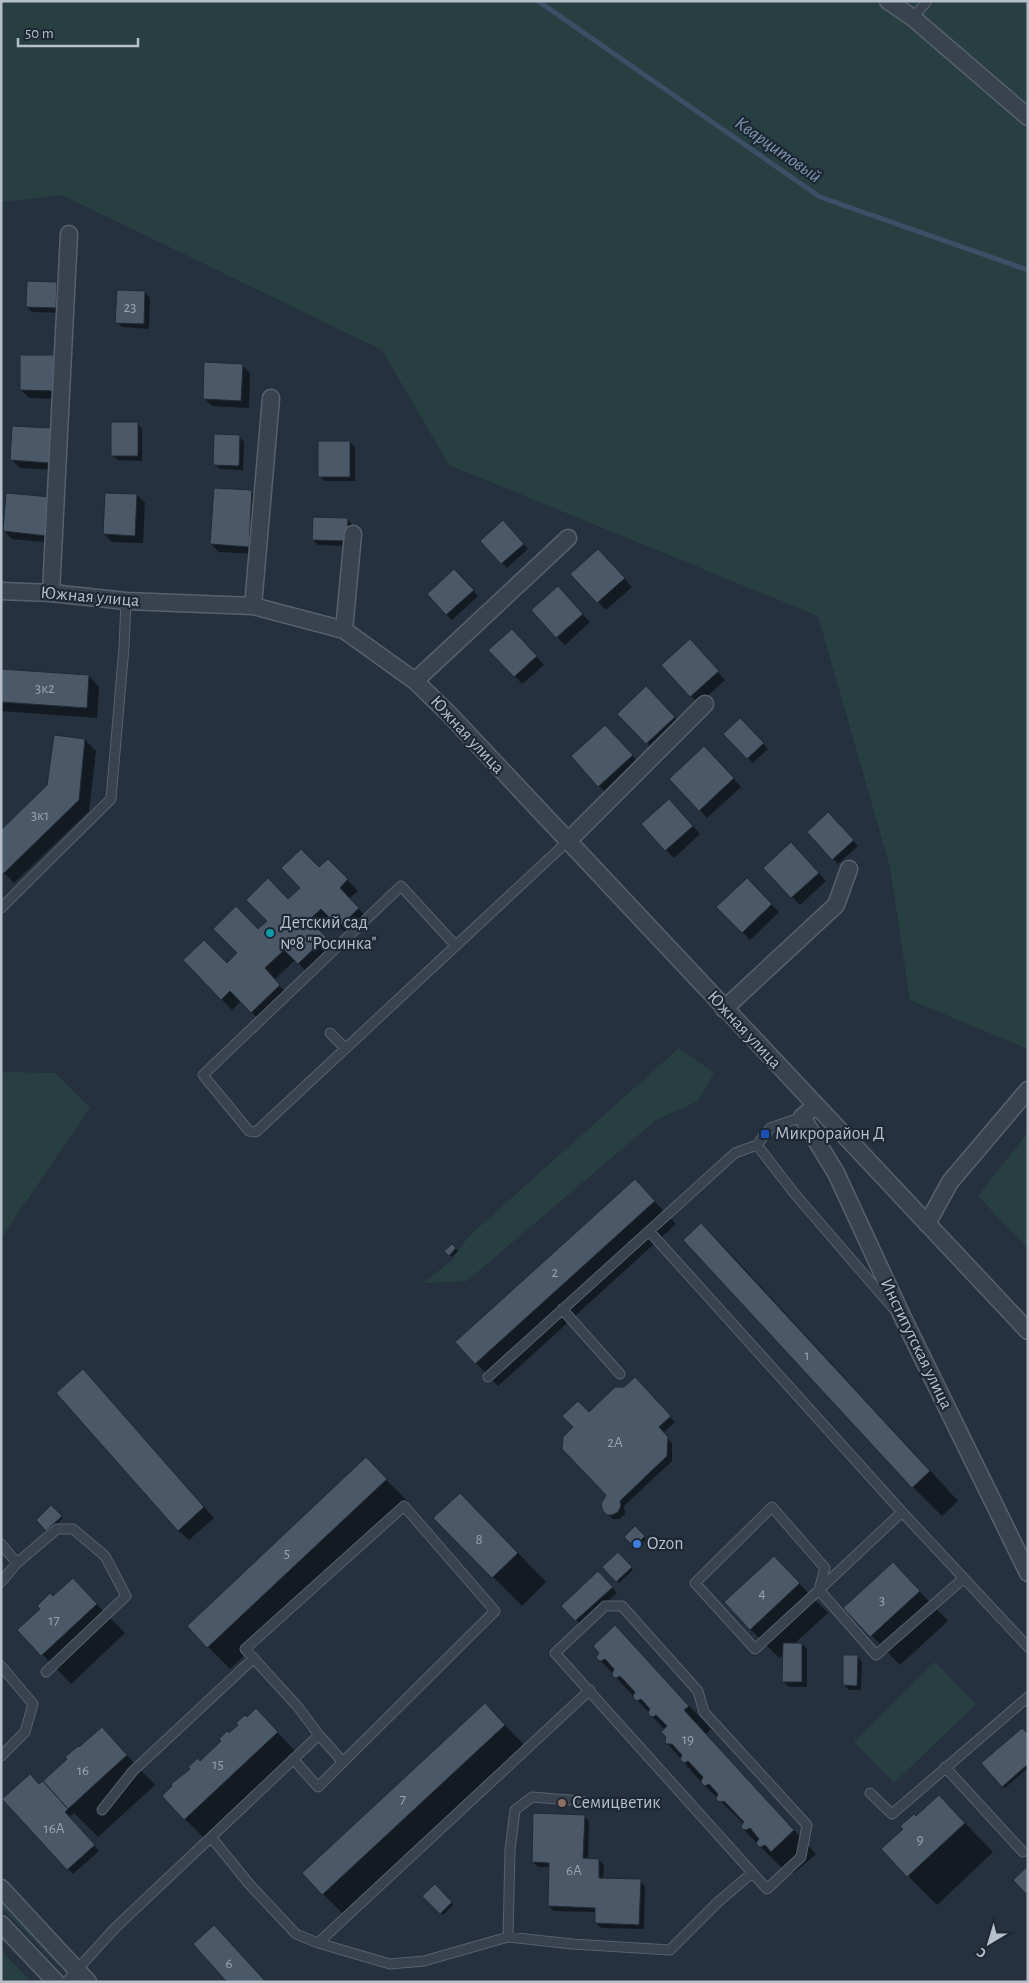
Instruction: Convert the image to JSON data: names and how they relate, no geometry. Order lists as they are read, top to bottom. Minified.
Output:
{"streets":{"street":["Южная улица","Институтская улица"]},"water":["Кварцитовый"],"places":{"other":["Детский сад №8 \"Росинка\"","Ozon","Семицветик"],"transit":["Микрорайон Д"]},"house_numbers":["23","3к2","3к1","2","1","2А","8","5","4","3","17","19","15","16","7","16А","9","6А","6"],"scale_bar":"50 m","north":"bottom left"}
